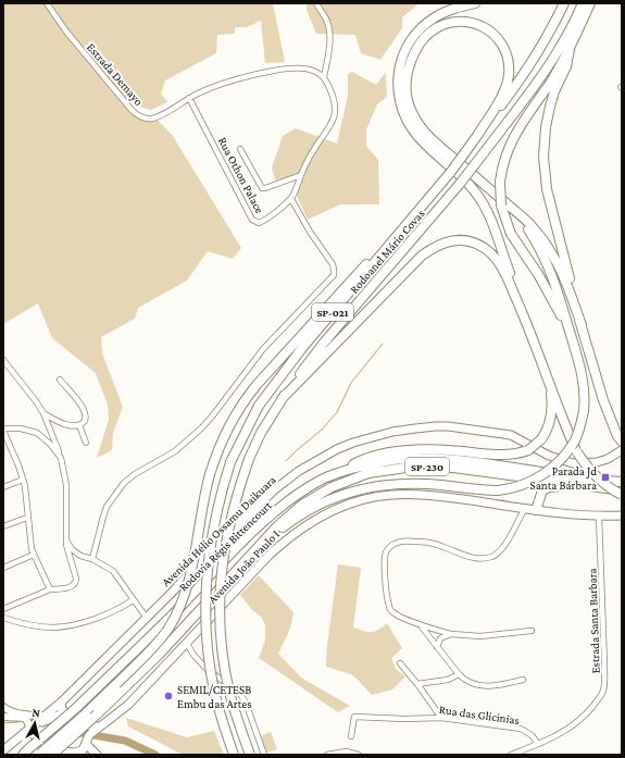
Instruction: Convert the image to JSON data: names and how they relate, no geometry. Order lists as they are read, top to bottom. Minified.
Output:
{"streets":{"highway":["Rodoanel Mário Covas","SP-021","SP-230","Rodovia Régis Bittencourt"],"main road":["Avenida Hélio Ossamu Daikuara","Avenida João Paulo I"],"street":["Estrada Demayo","Rua Othon Palace","Estrada Santa Barbara","Rua das Glicinias"]},"crossings":[["Estrada Demayo","Rua Othon Palace"],["Avenida João Paulo I","Estrada Santa Barbara"],["Estrada Santa Barbara","Rua das Glicinias"]],"places":{"transit":["Parada Jd Santa Bárbara"],"other":["SEMIL/CETESB Embu das Artes"]},"north":"top"}
